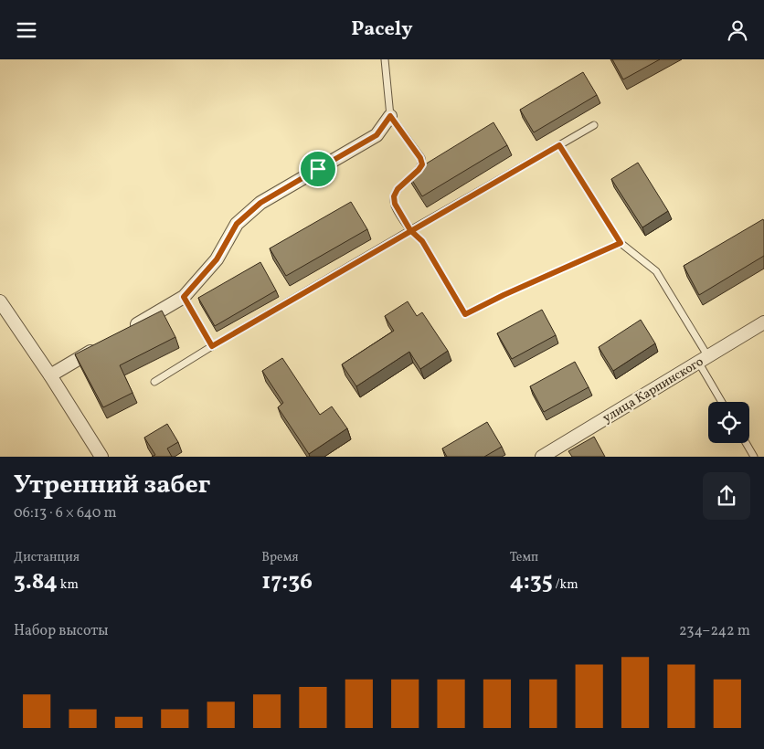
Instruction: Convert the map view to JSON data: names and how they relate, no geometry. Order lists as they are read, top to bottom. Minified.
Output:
{"streets":{"street":["улица Карпинского"]},"page":{"header":"Pacely","heading":["Утренний забег","06:13 · 6 × 640 m"],"stats":[["Дистанция","3.84 km"],["Время","17:36"],["Темп","4:35 /km"]],"chart":["Набор высоты","234–242 m"]}}
